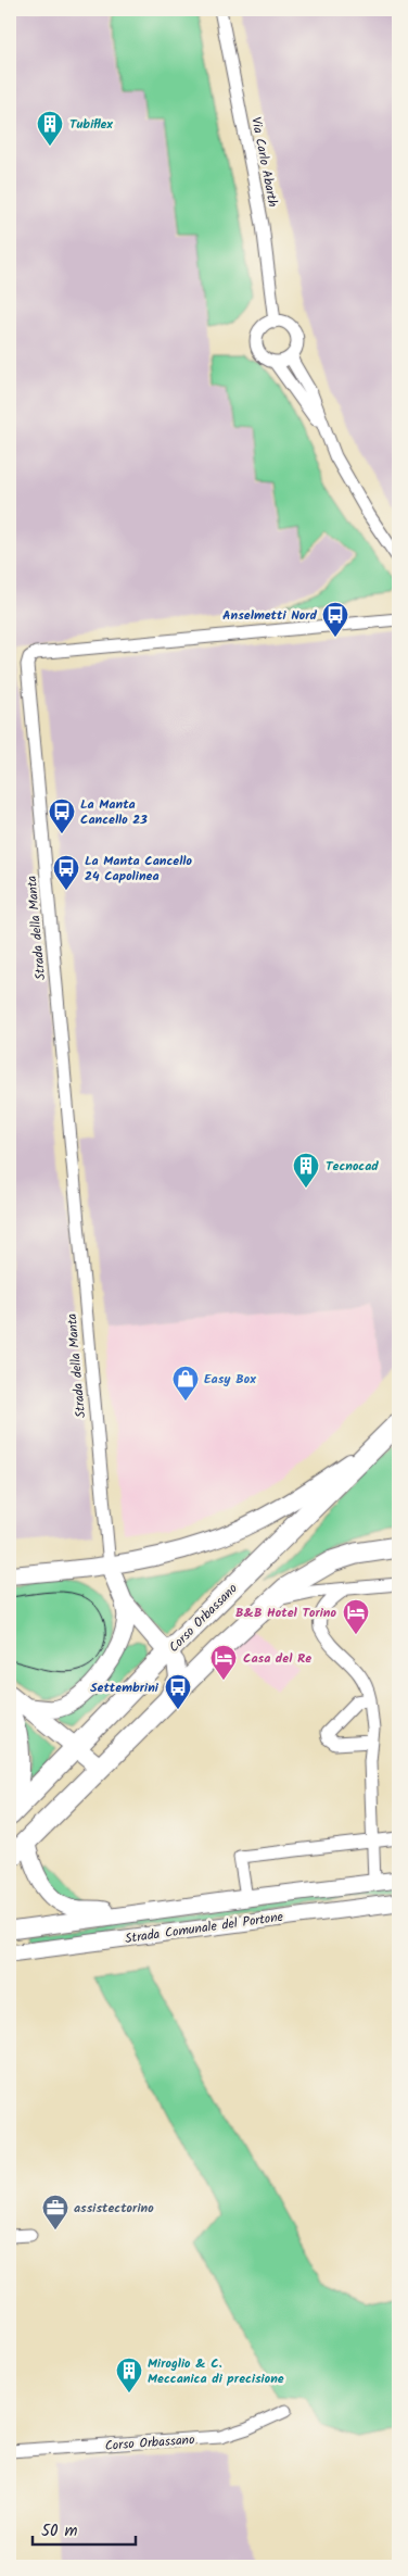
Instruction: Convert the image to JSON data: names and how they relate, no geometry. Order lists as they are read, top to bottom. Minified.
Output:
{"streets":{"main road":["Corso Orbassano"],"street":["Via Carlo Abarth","Strada della Manta","Strada Comunale del Portone"]},"places":{"building":["Tubiflex","Tecnocad","Miroglio & C. Meccanica di precisione"],"bus stop":["Anselmetti Nord","La Manta Cancello 23","La Manta Cancello 24 Capolinea","Settembrini"],"shop":["Easy Box"],"hotel":["B&B Hotel Torino","Casa del Re"],"office":["assistectorino"]},"scale_bar":"50 m"}
